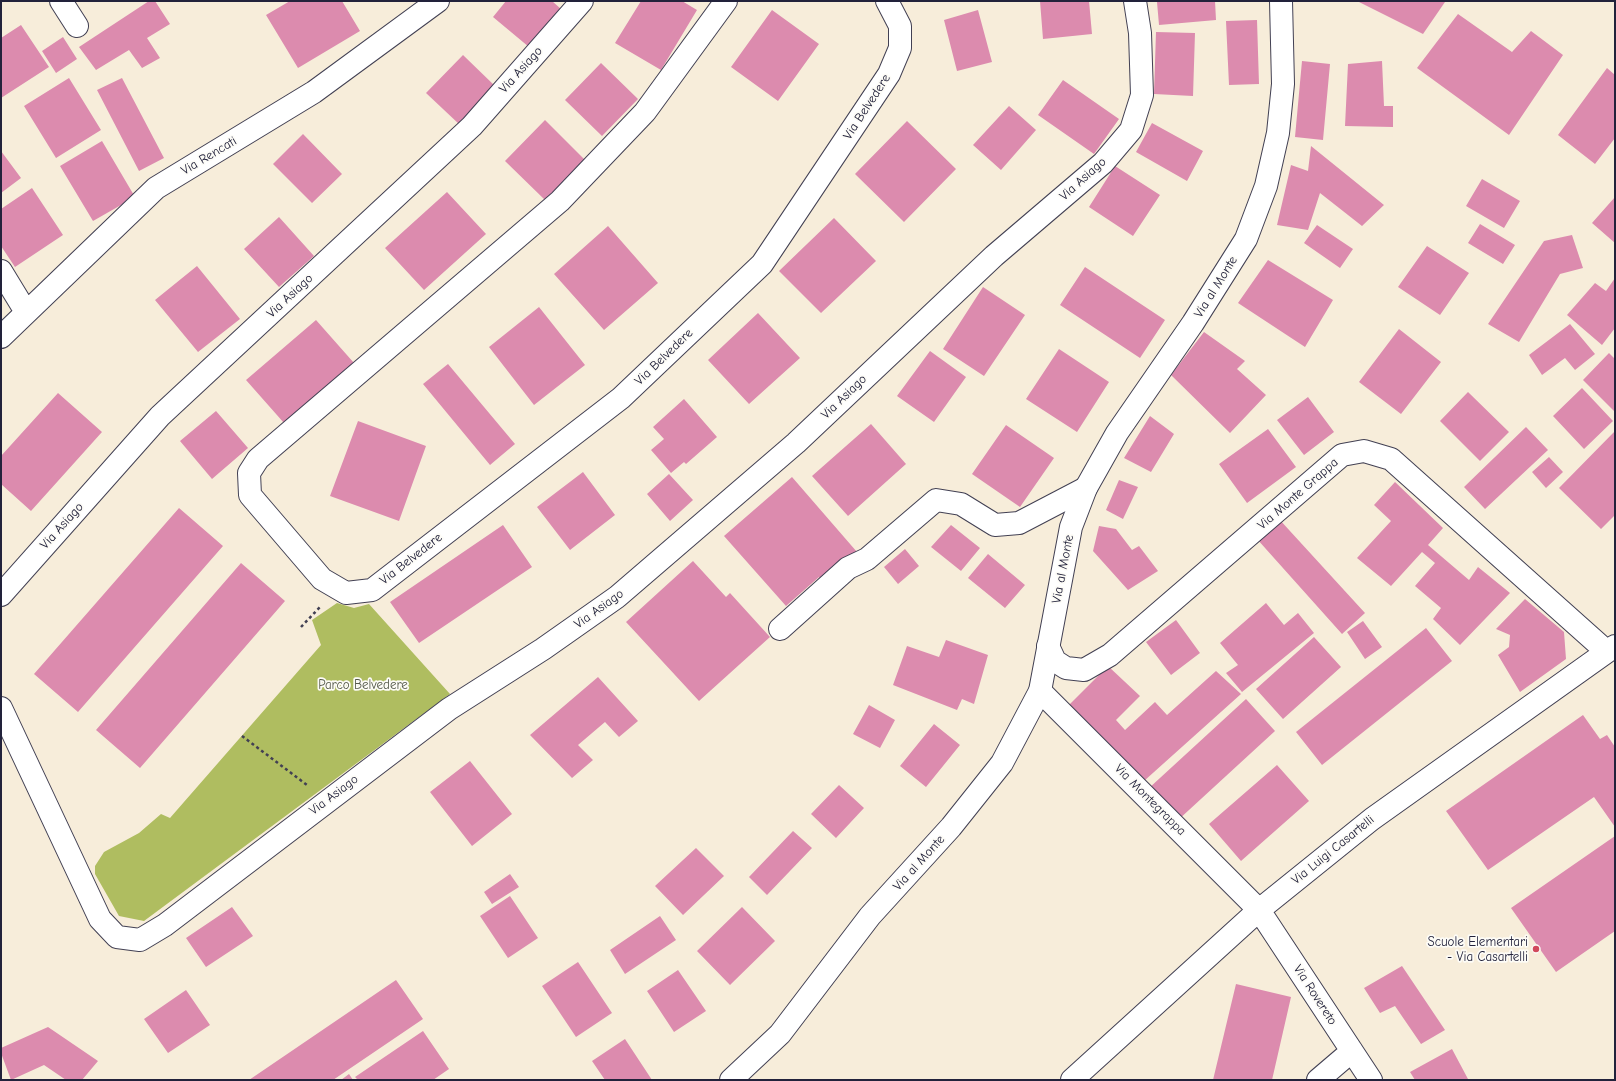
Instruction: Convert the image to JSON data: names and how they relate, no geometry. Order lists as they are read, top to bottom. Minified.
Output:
{"streets":{"street":["Via Asiago","Via Belvedere","Via Rencati","Via al Monte","Via Monte Grappa","Via Montegrappa","Via Luigi Casartelli","Via Rovereto"]},"crossings":[["Via al Monte","Via Monte Grappa"],["Via al Monte","Via Montegrappa"],["Via Monte Grappa","Via Luigi Casartelli"],["Via Montegrappa","Via Luigi Casartelli"],["Via Montegrappa","Via Rovereto"],["Via Luigi Casartelli","Via Rovereto"]],"parks":["Parco Belvedere"],"places":["Scuole Elementari - Via Casartelli"]}
